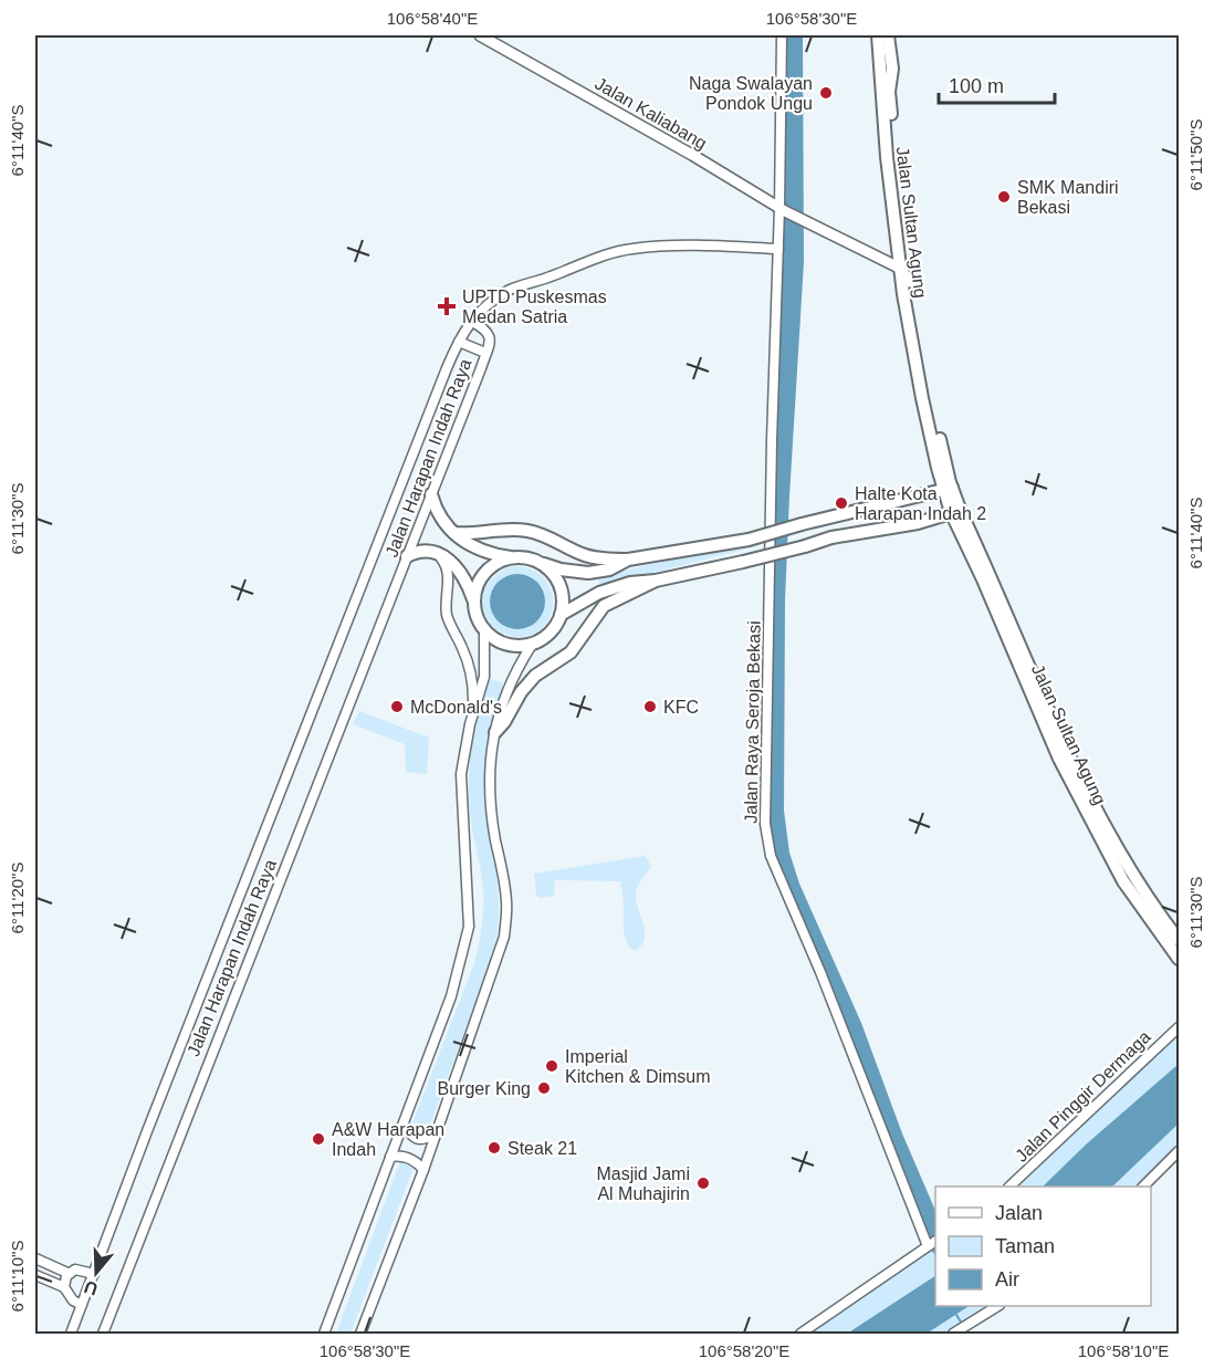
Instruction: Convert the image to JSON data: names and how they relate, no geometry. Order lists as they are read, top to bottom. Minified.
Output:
{"streets":{"highway":["Jalan Sultan Agung"],"main road":["Jalan Kaliabang"],"street":["Jalan Harapan Indah Raya","Jalan Raya Seroja Bekasi","Jalan Pinggir Dermaga"]},"crossings":[["Jalan Kaliabang","Jalan Sultan Agung"],["Jalan Kaliabang","Jalan Raya Seroja Bekasi"]],"places":{"other":["Naga Swalayan Pondok Ungu","SMK Mandiri Bekasi","Halte Kota Harapan Indah 2","McDonald's","KFC","Imperial Kitchen & Dimsum","Burger King","A&W Harapan Indah","Steak 21","Masjid Jami Al Muhajirin"],"health":["UPTD Puskesmas Medan Satria"]},"legend":["Jalan","Taman","Air"],"scale_bar":"100 m","north":"bottom","coordinates":["106°58'40\"E","106°58'30\"E","6°11'40\"S","6°11'50\"S","6°11'30\"S","6°11'20\"S","6°11'10\"S","106°58'20\"E","106°58'10\"E"]}
